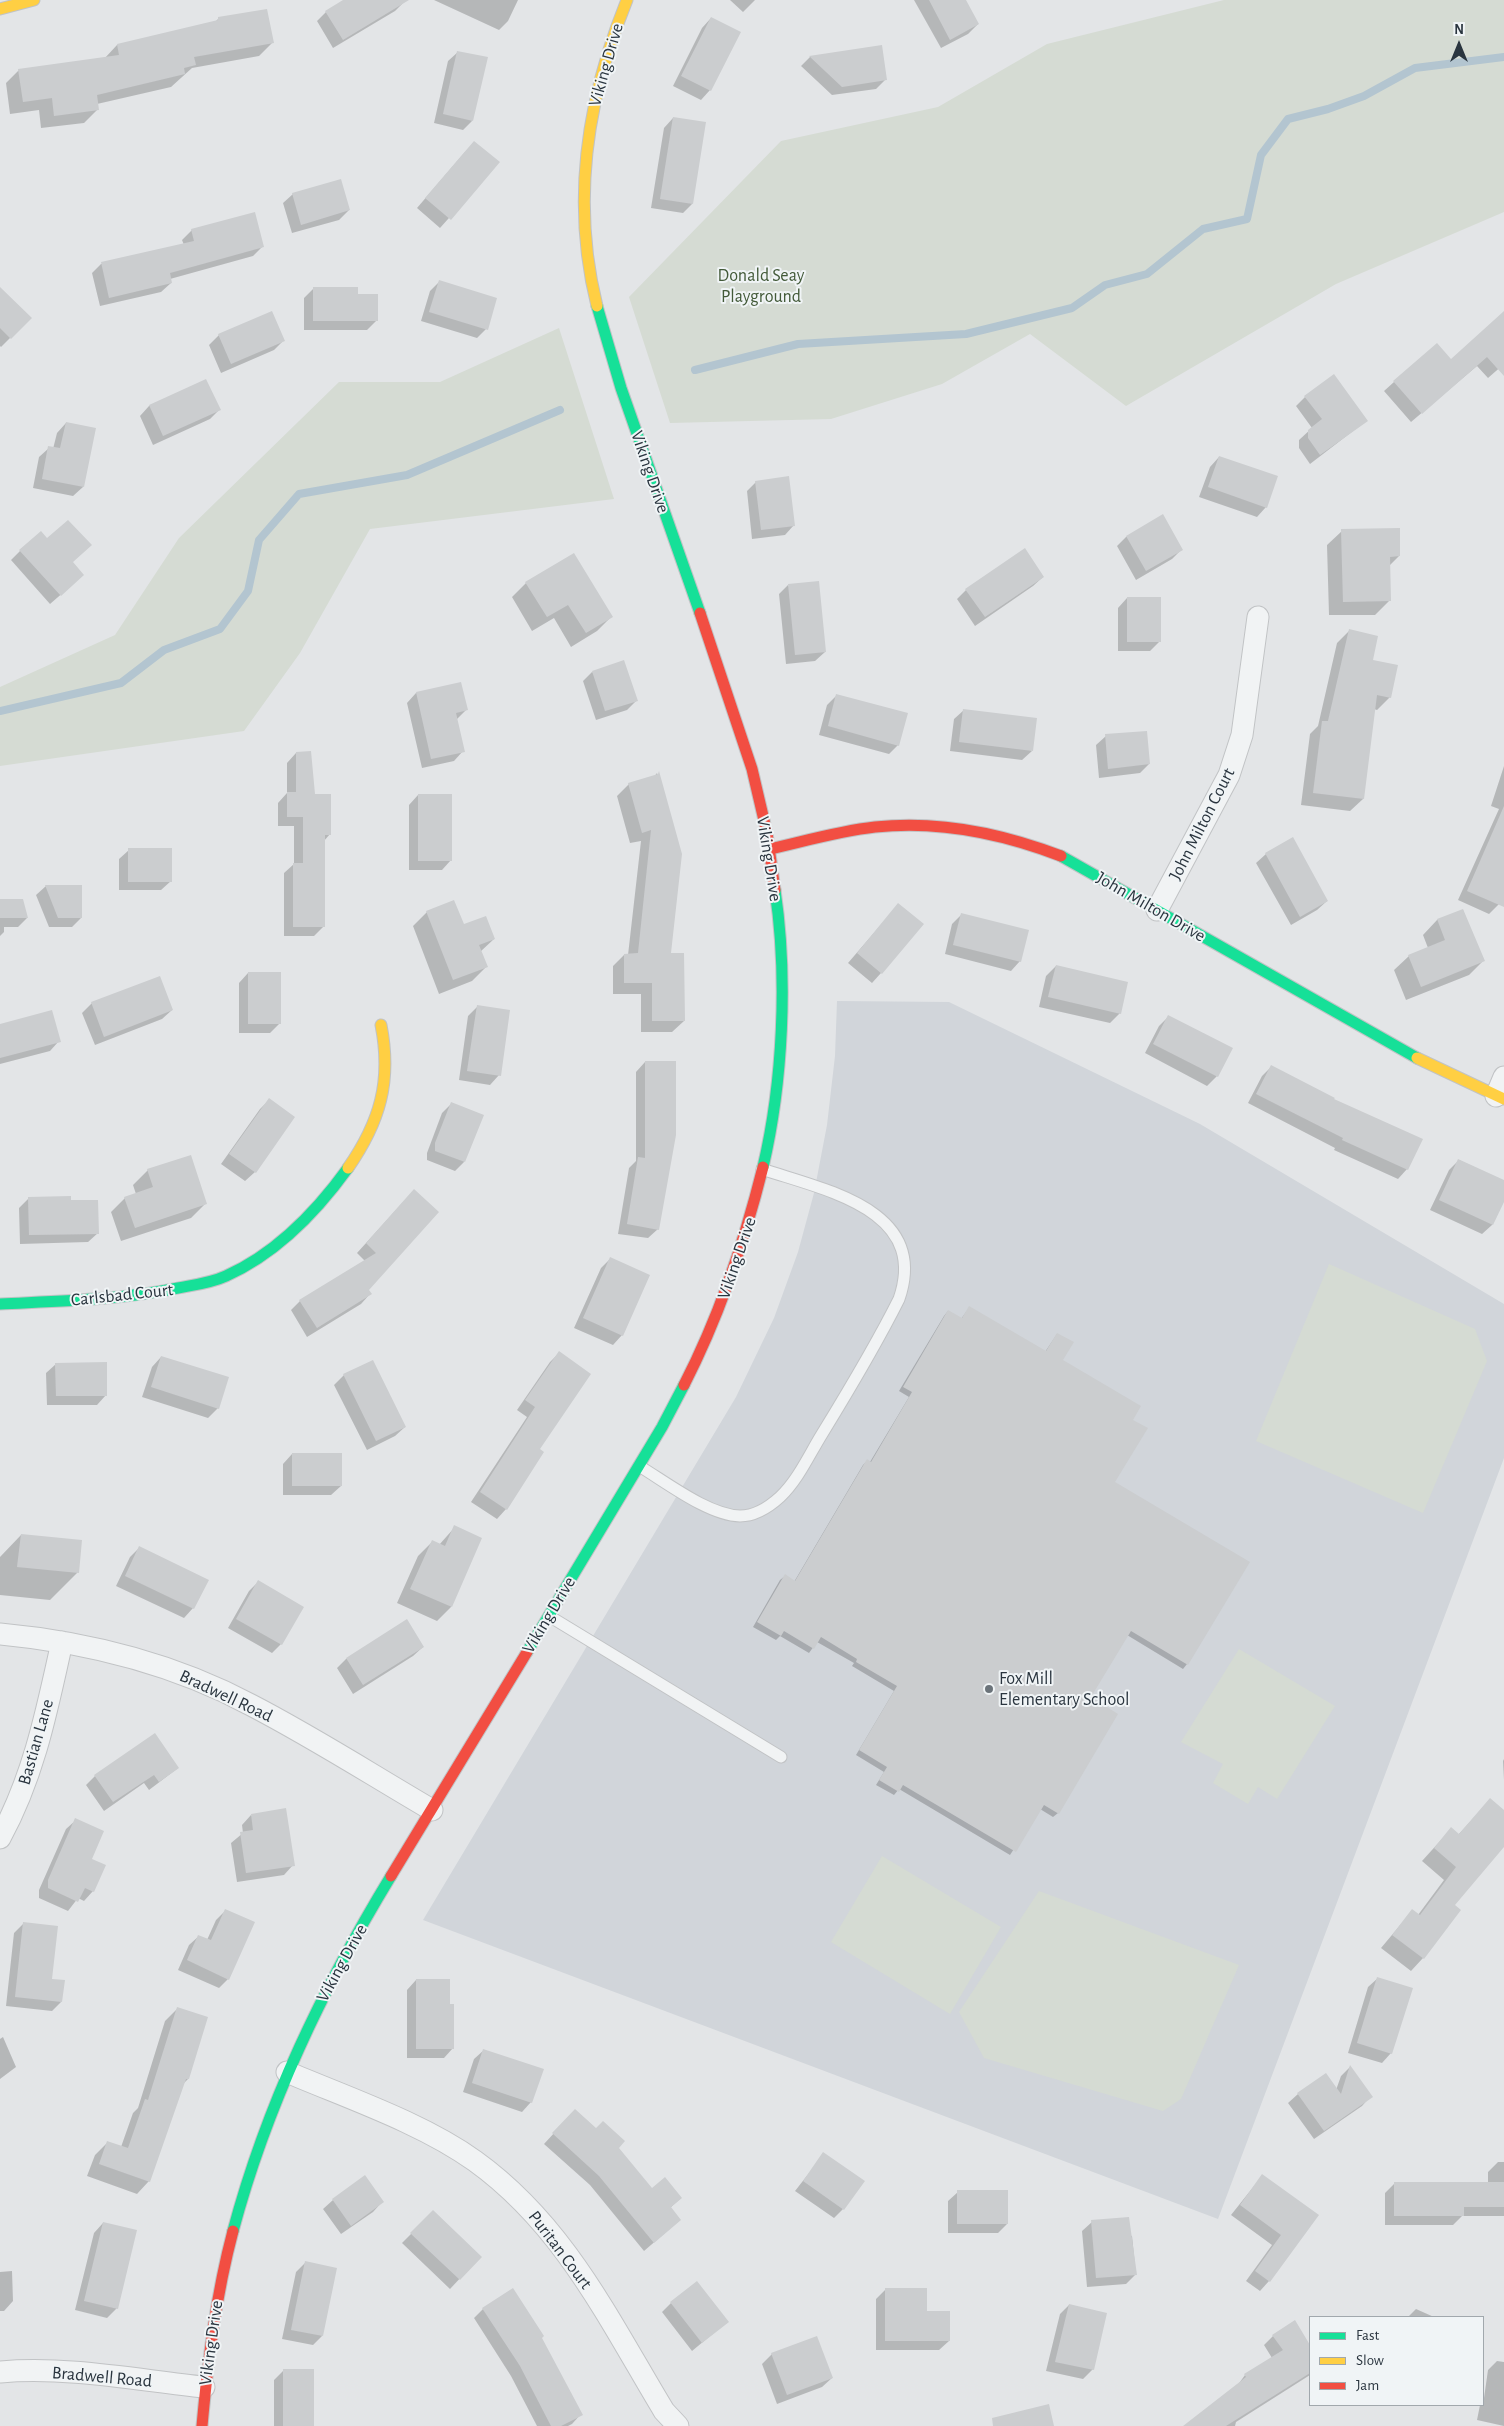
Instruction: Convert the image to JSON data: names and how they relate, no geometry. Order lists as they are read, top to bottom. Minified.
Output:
{"streets":{"street":["Viking Drive","John Milton Court","John Milton Drive","Carlsbad Court","Bradwell Road","Bastian Lane","Puritan Court"]},"crossings":[["Viking Drive","John Milton Drive"],["Viking Drive","Bradwell Road"],["Viking Drive","Puritan Court"],["John Milton Court","John Milton Drive"],["Bradwell Road","Bastian Lane"]],"parks":["Donald Seay Playground"],"places":["Fox Mill Elementary School"],"legend":["Fast","Slow","Jam"],"north":"top"}
